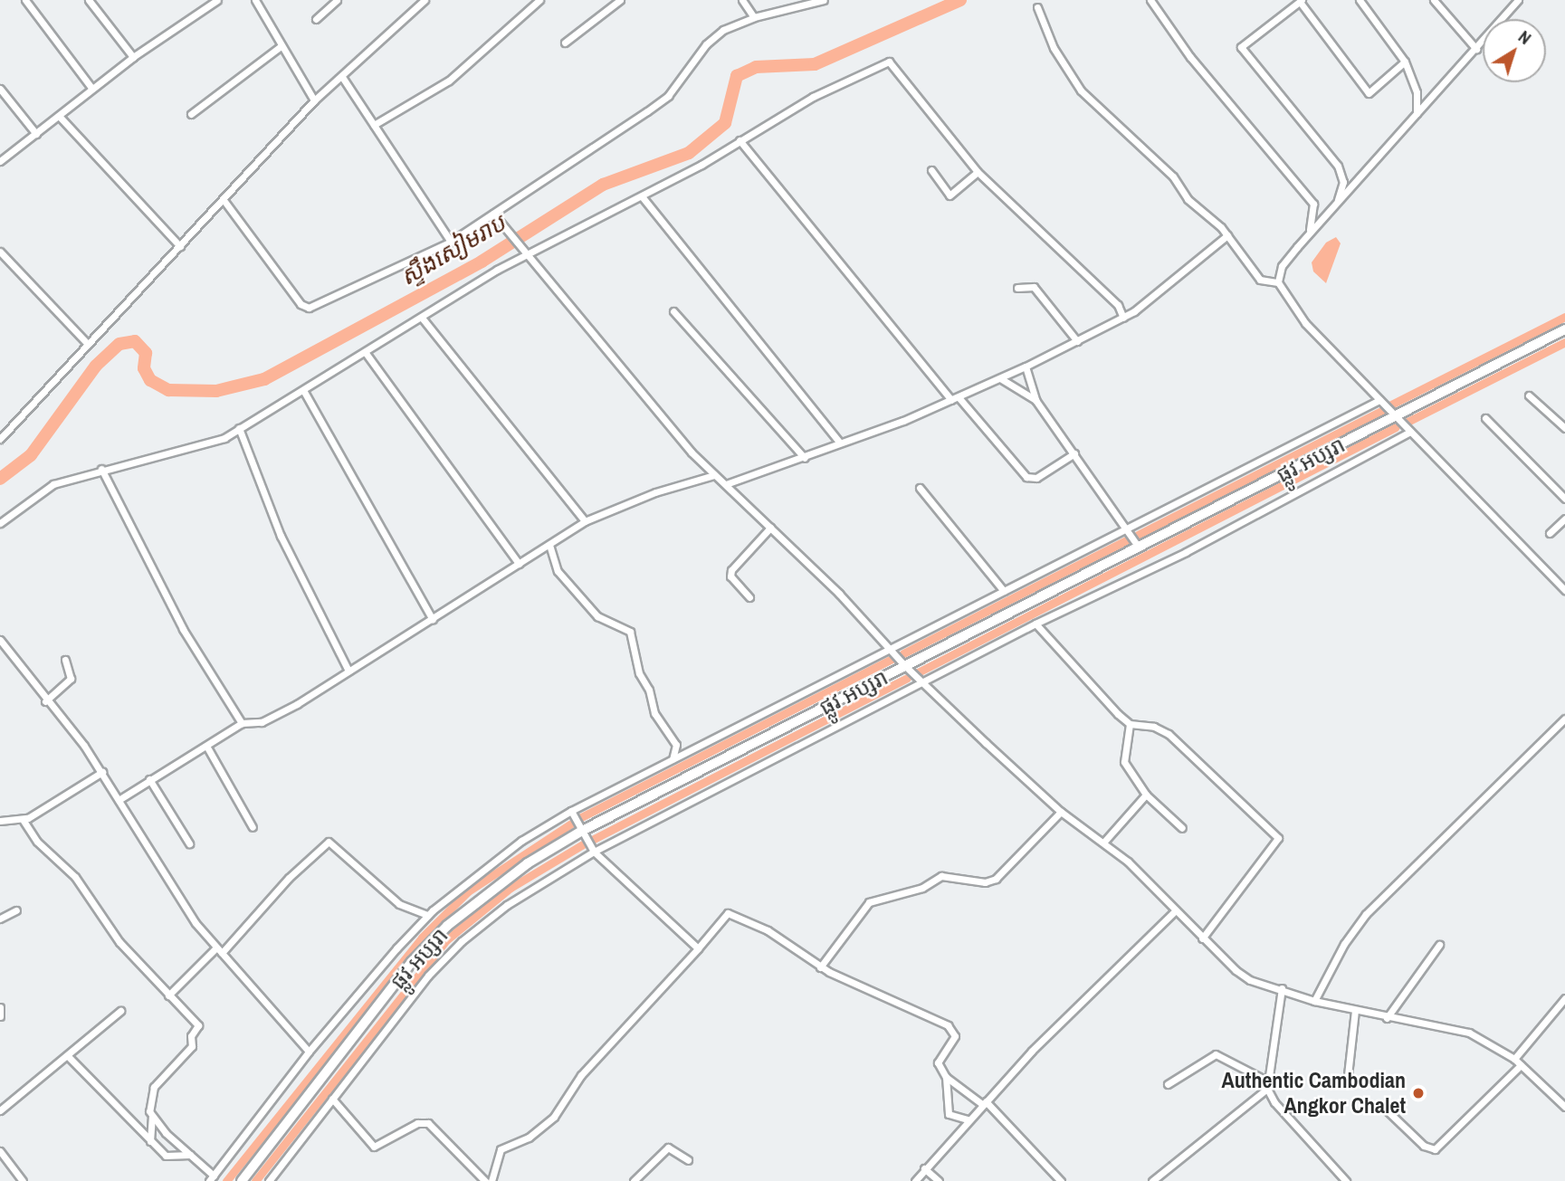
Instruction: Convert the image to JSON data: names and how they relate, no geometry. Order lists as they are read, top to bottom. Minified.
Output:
{"streets":{"street":["ផ្លូវ អប្សរា"]},"water":["ស្ទឹងសៀមរាប"],"places":["Authentic Cambodian Angkor Chalet"],"north":"top right"}
